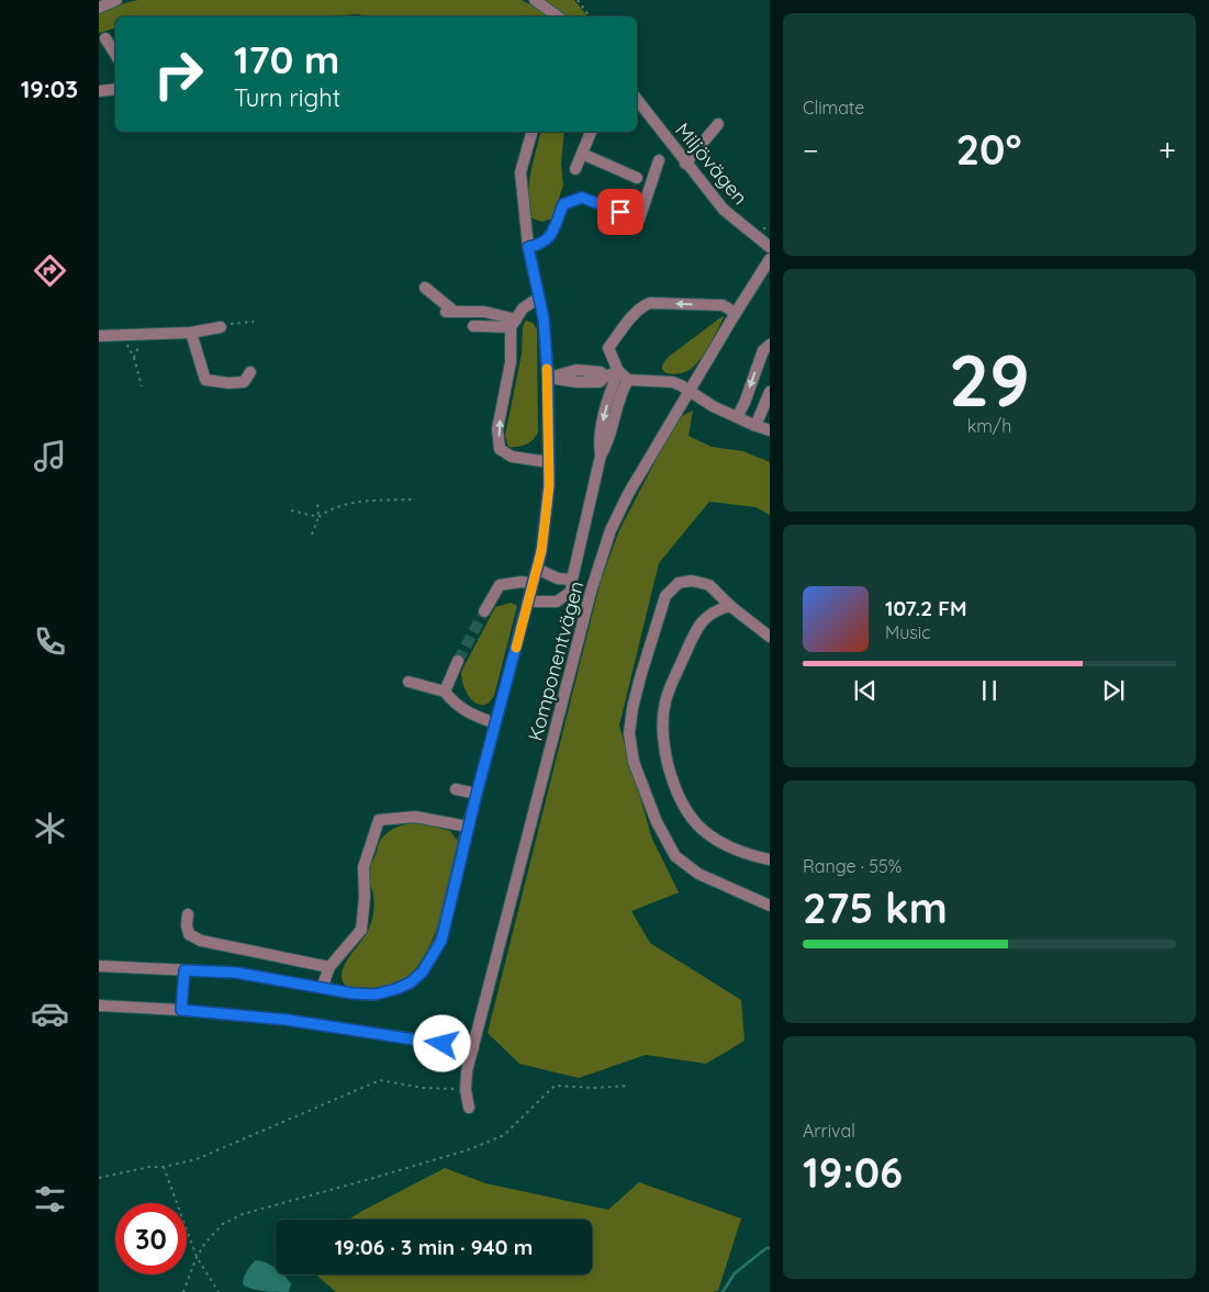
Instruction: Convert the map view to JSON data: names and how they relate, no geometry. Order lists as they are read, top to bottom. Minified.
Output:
{"streets":{"street":["Miljövägen","Komponentvägen"]},"page":{"tabs":"19:03","tile":["Climate",["29","km/h"],["Range · 55%","275 km"],["Arrival","19:06"]],"turn":["170 m","Turn right"],"heat":["−","20°","+"],"song":["107.2 FM","Music"],"limit":"30","trip":"19:06 · 3 min · 940 m"}}
